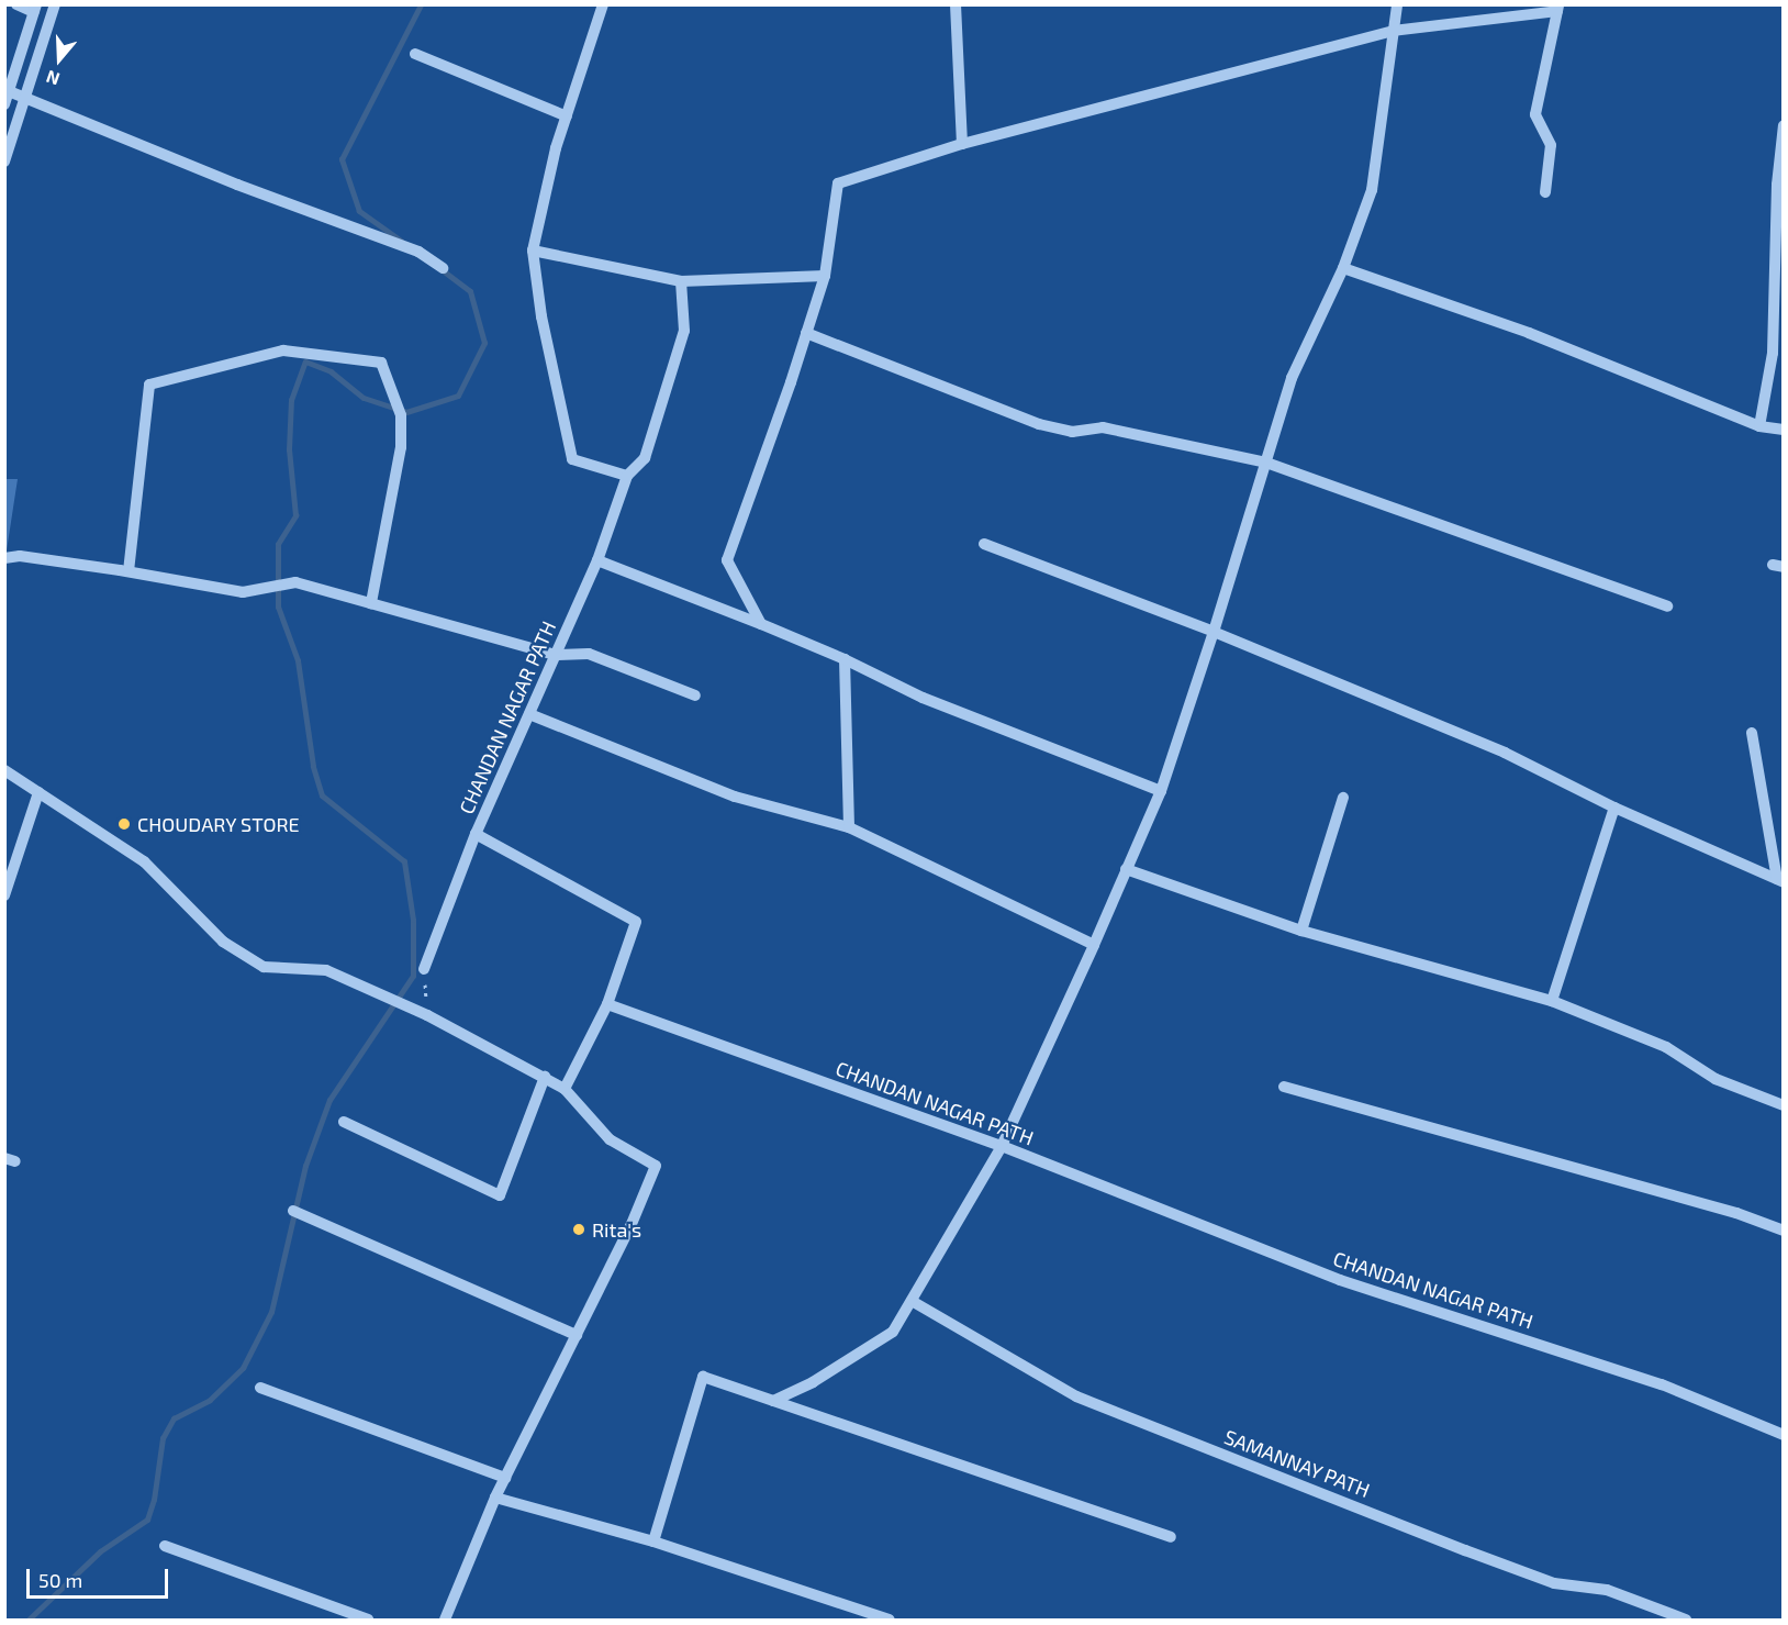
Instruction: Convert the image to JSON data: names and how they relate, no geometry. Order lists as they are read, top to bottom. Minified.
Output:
{"streets":{"street":["CHANDAN NAGAR PATH","SAMANNAY PATH"]},"places":["CHOUDARY STORE","Rita's"],"scale_bar":"50 m","north":"bottom"}
